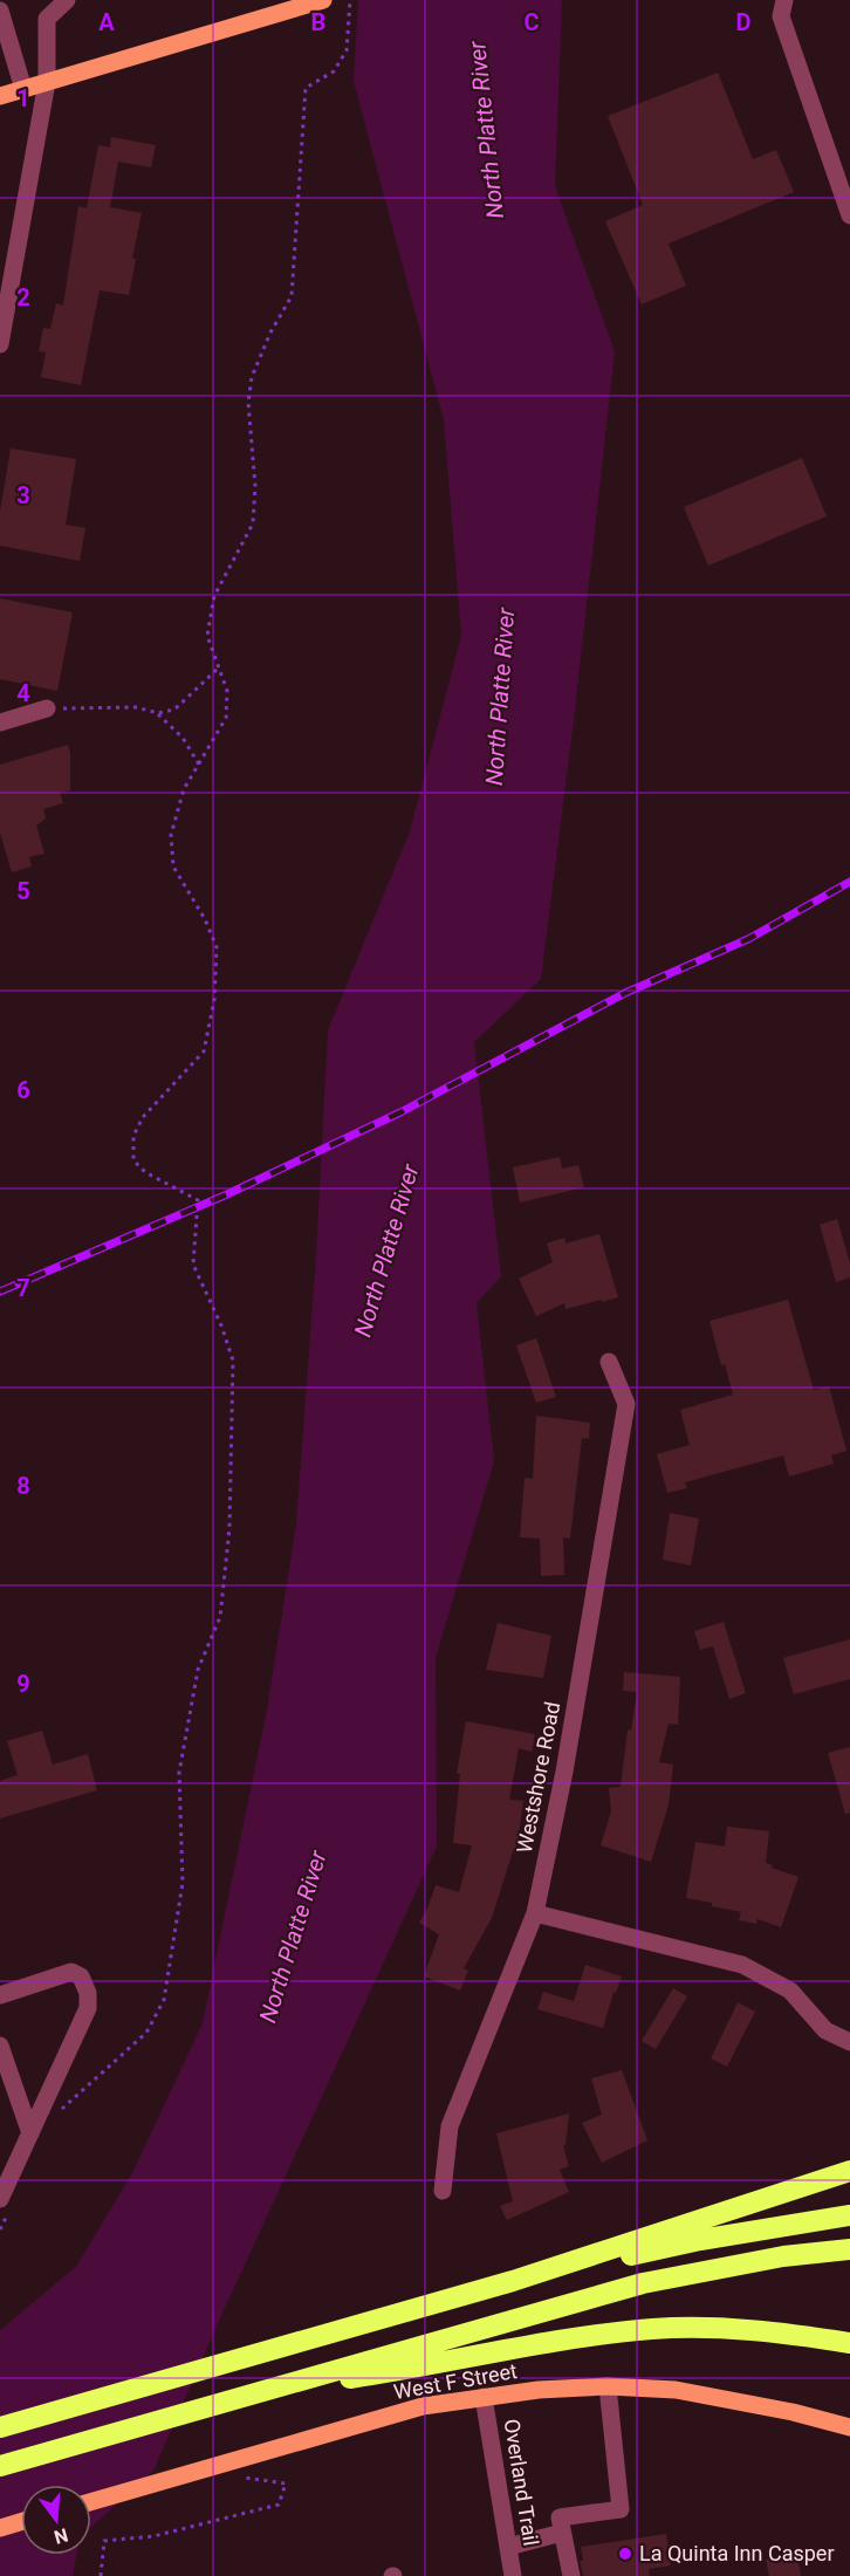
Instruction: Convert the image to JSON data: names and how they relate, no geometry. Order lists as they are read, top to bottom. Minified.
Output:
{"streets":{"main road":["West F Street"],"street":["Westshore Road","Overland Trail"]},"crossings":[["West F Street","Overland Trail"]],"water":["North Platte River"],"places":["La Quinta Inn Casper"],"north":"bottom","grid":{"columns":["A","B","C","D"],"rows":["1","2","3","4","5","6","7","8","9"]}}
